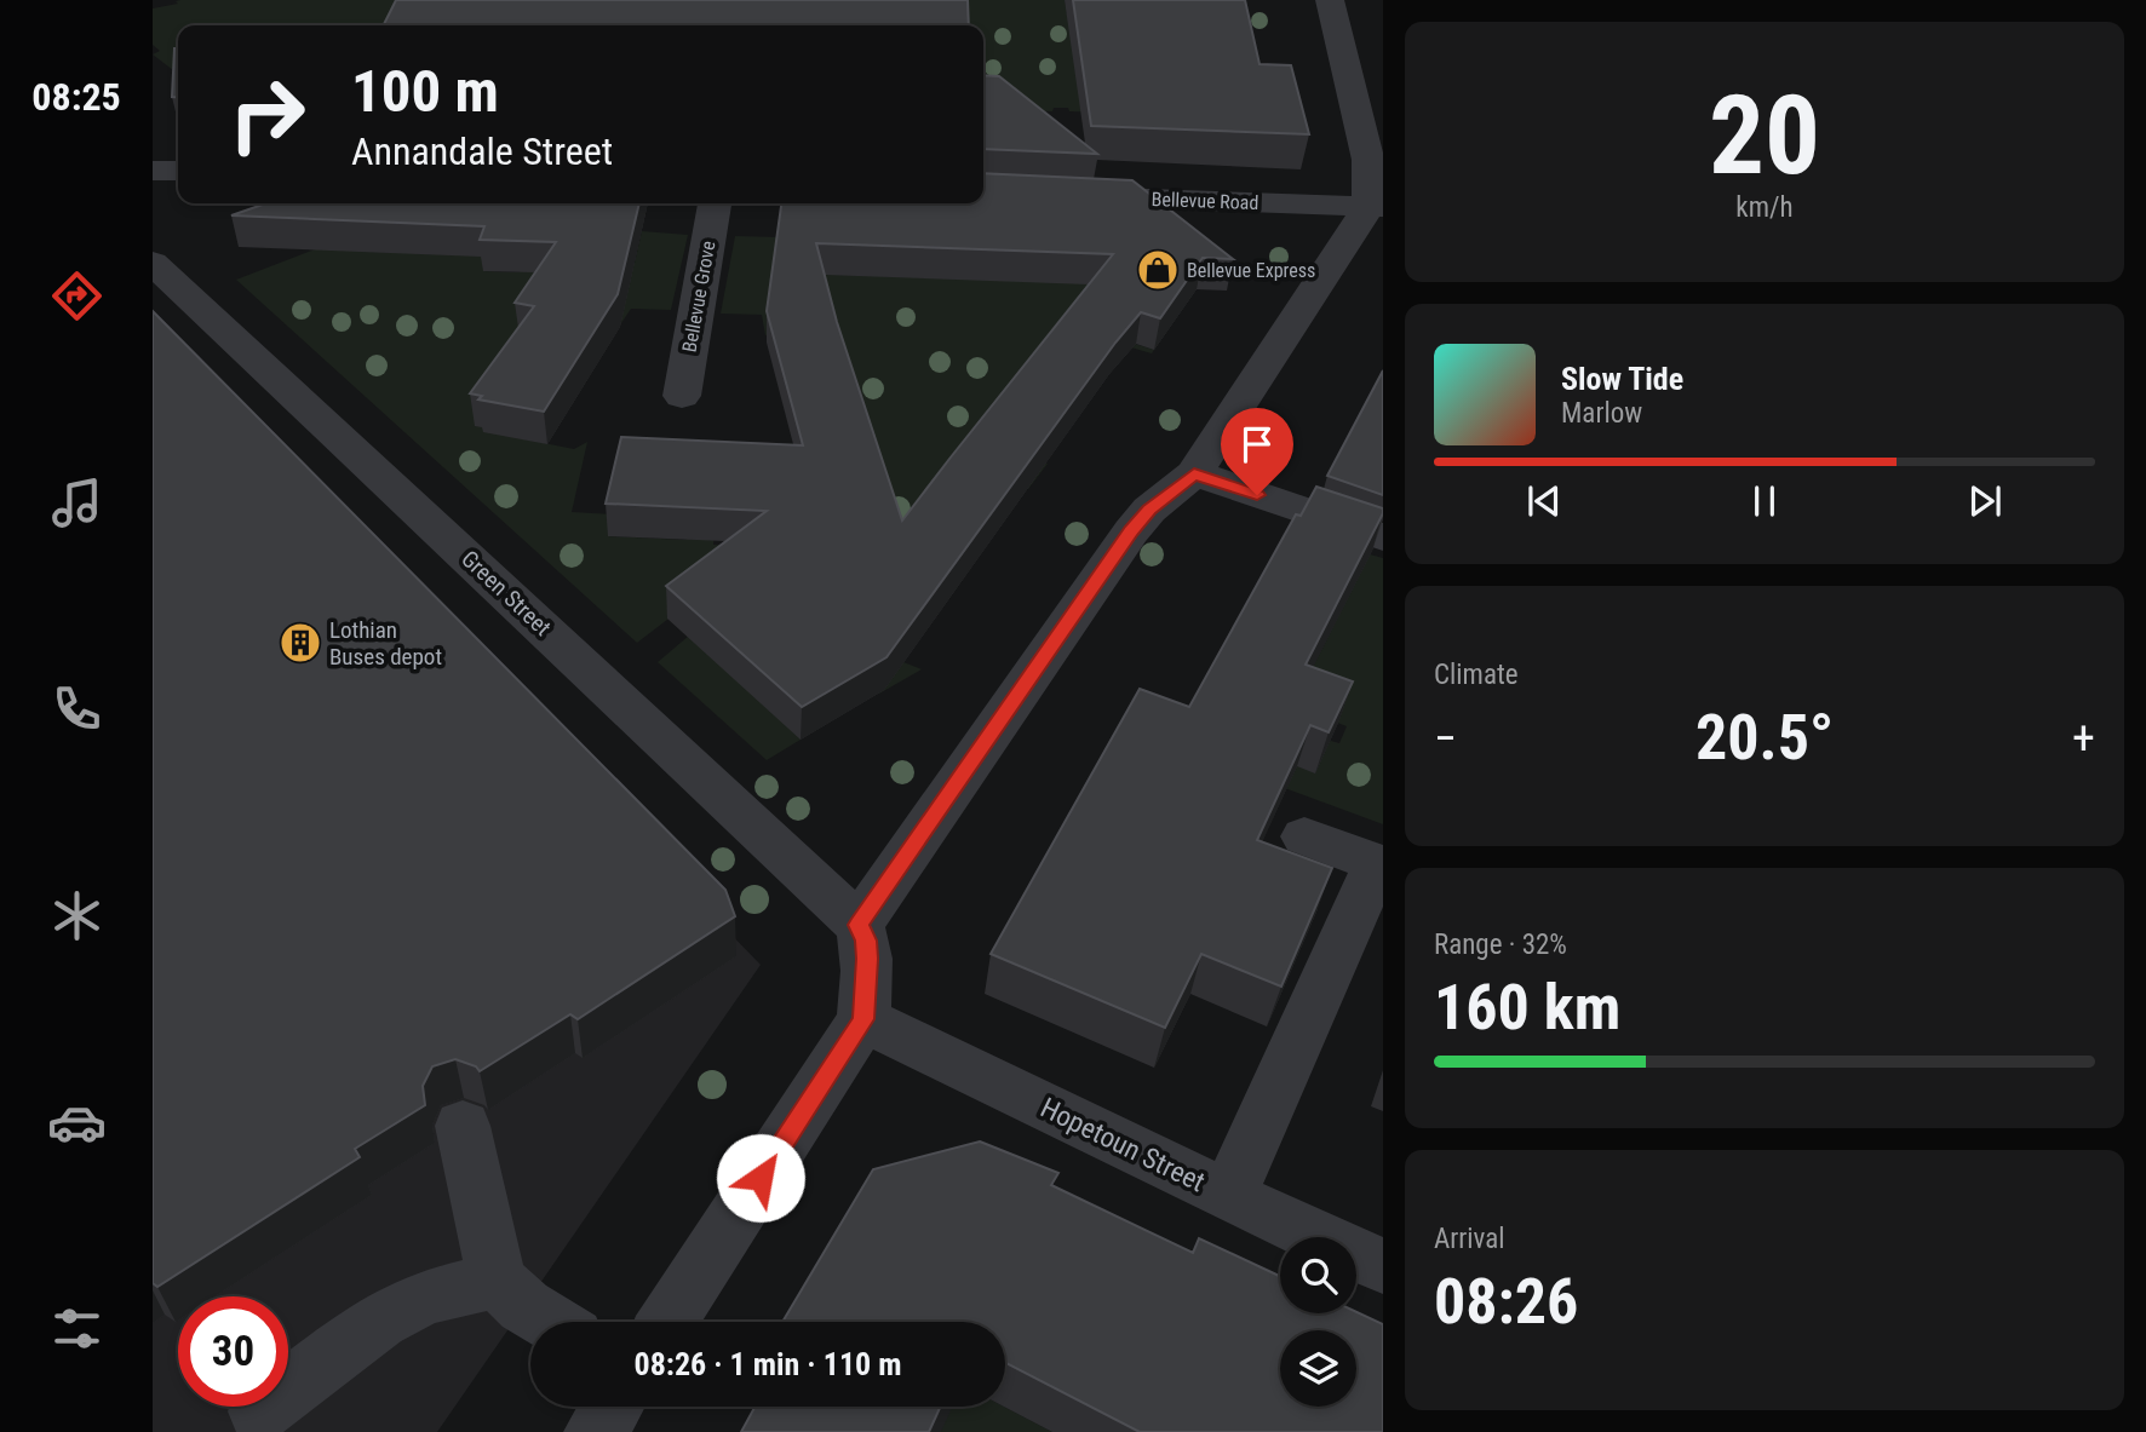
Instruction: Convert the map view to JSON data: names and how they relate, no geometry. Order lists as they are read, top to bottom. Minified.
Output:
{"streets":{"street":["Bellevue Road","Bellevue Grove","Green Street","Hopetoun Street"]},"places":{"shop":["Bellevue Express"],"building":["Lothian Buses depot"]},"page":{"tabs":"08:25","tile":[["20","km/h"],"Climate",["Range · 32%","160 km"],["Arrival","08:26"]],"turn":["100 m","Annandale Street"],"song":["Slow Tide","Marlow"],"heat":["−","20.5°","+"],"limit":"30","trip":"08:26 · 1 min · 110 m"}}
